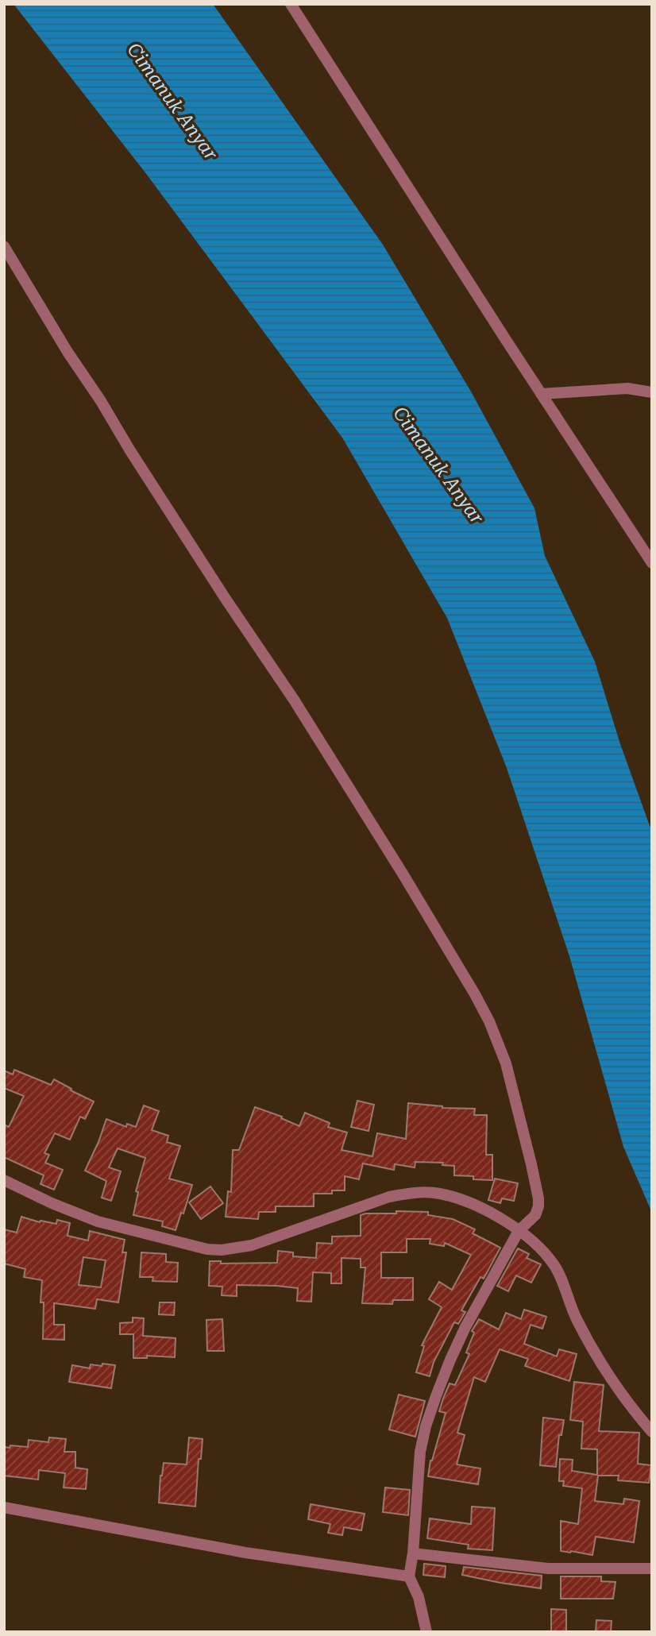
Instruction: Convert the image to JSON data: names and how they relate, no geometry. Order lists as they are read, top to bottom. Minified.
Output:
{"water":["Cimanuk Anyar"]}
